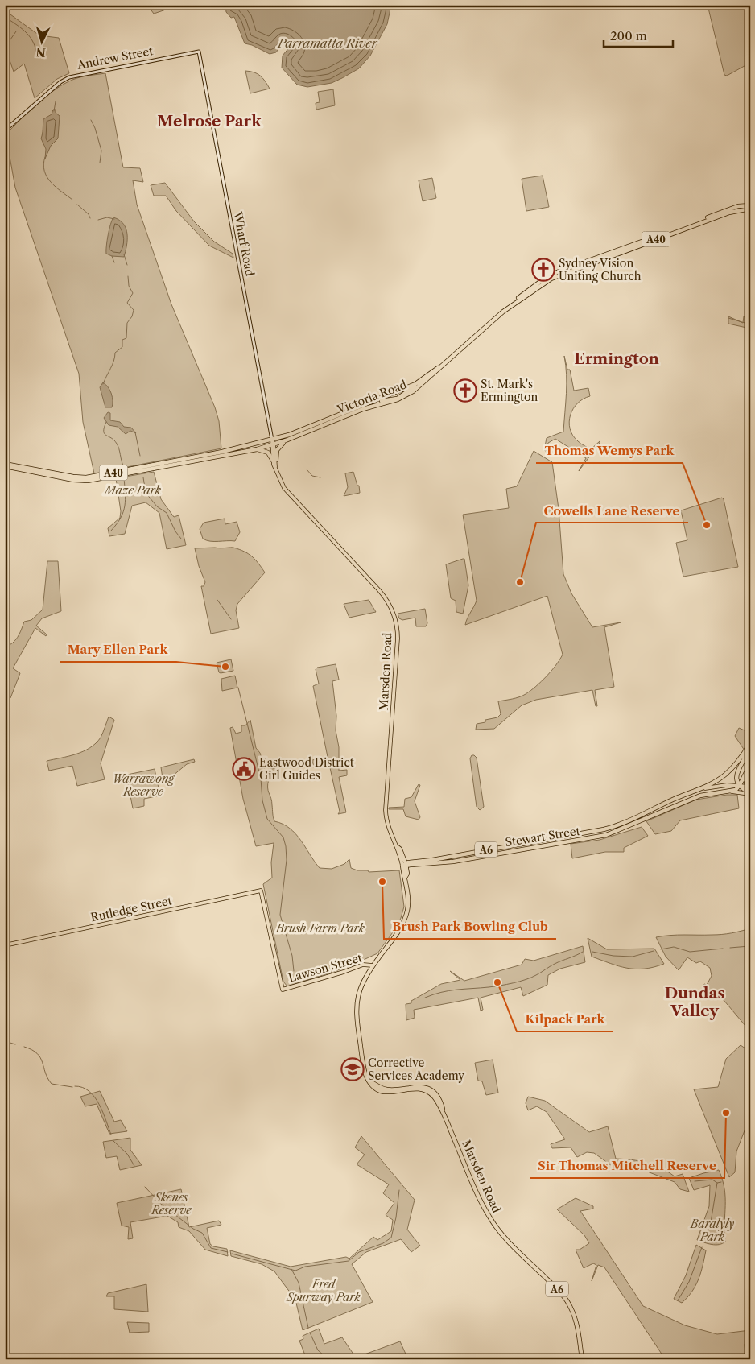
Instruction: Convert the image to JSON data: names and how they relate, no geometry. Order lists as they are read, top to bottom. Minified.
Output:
{"streets":{"highway":["A40","Victoria Road","Marsden Road","Stewart Street","A6"],"main road":["Andrew Street","Wharf Road","Rutledge Street","Lawson Street"]},"crossings":[["Andrew Street","Wharf Road"],["Wharf Road","Victoria Road"],["Wharf Road","Marsden Road"],["Victoria Road","Marsden Road"],["Marsden Road","Stewart Street"],["Marsden Road","Lawson Street"],["Stewart Street","A6"],["Rutledge Street","Lawson Street"]],"districts":["Melrose Park","Ermington","Dundas Valley"],"water":["Parramatta River"],"parks":["Maze Park","Warrawong Reserve","Brush Farm Park","Skenes Reserve","Baralyly Park","Fred Spurway Park"],"places":{"church":["Sydney Vision Uniting Church","St. Mark's Ermington"],"other":["Thomas Wemys Park","Cowells Lane Reserve","Mary Ellen Park","Brush Park Bowling Club","Kilpack Park","Sir Thomas Mitchell Reserve"],"public building":["Eastwood District Girl Guides"],"school or university":["Corrective Services Academy"]},"scale_bar":"200 m","north":"bottom"}
